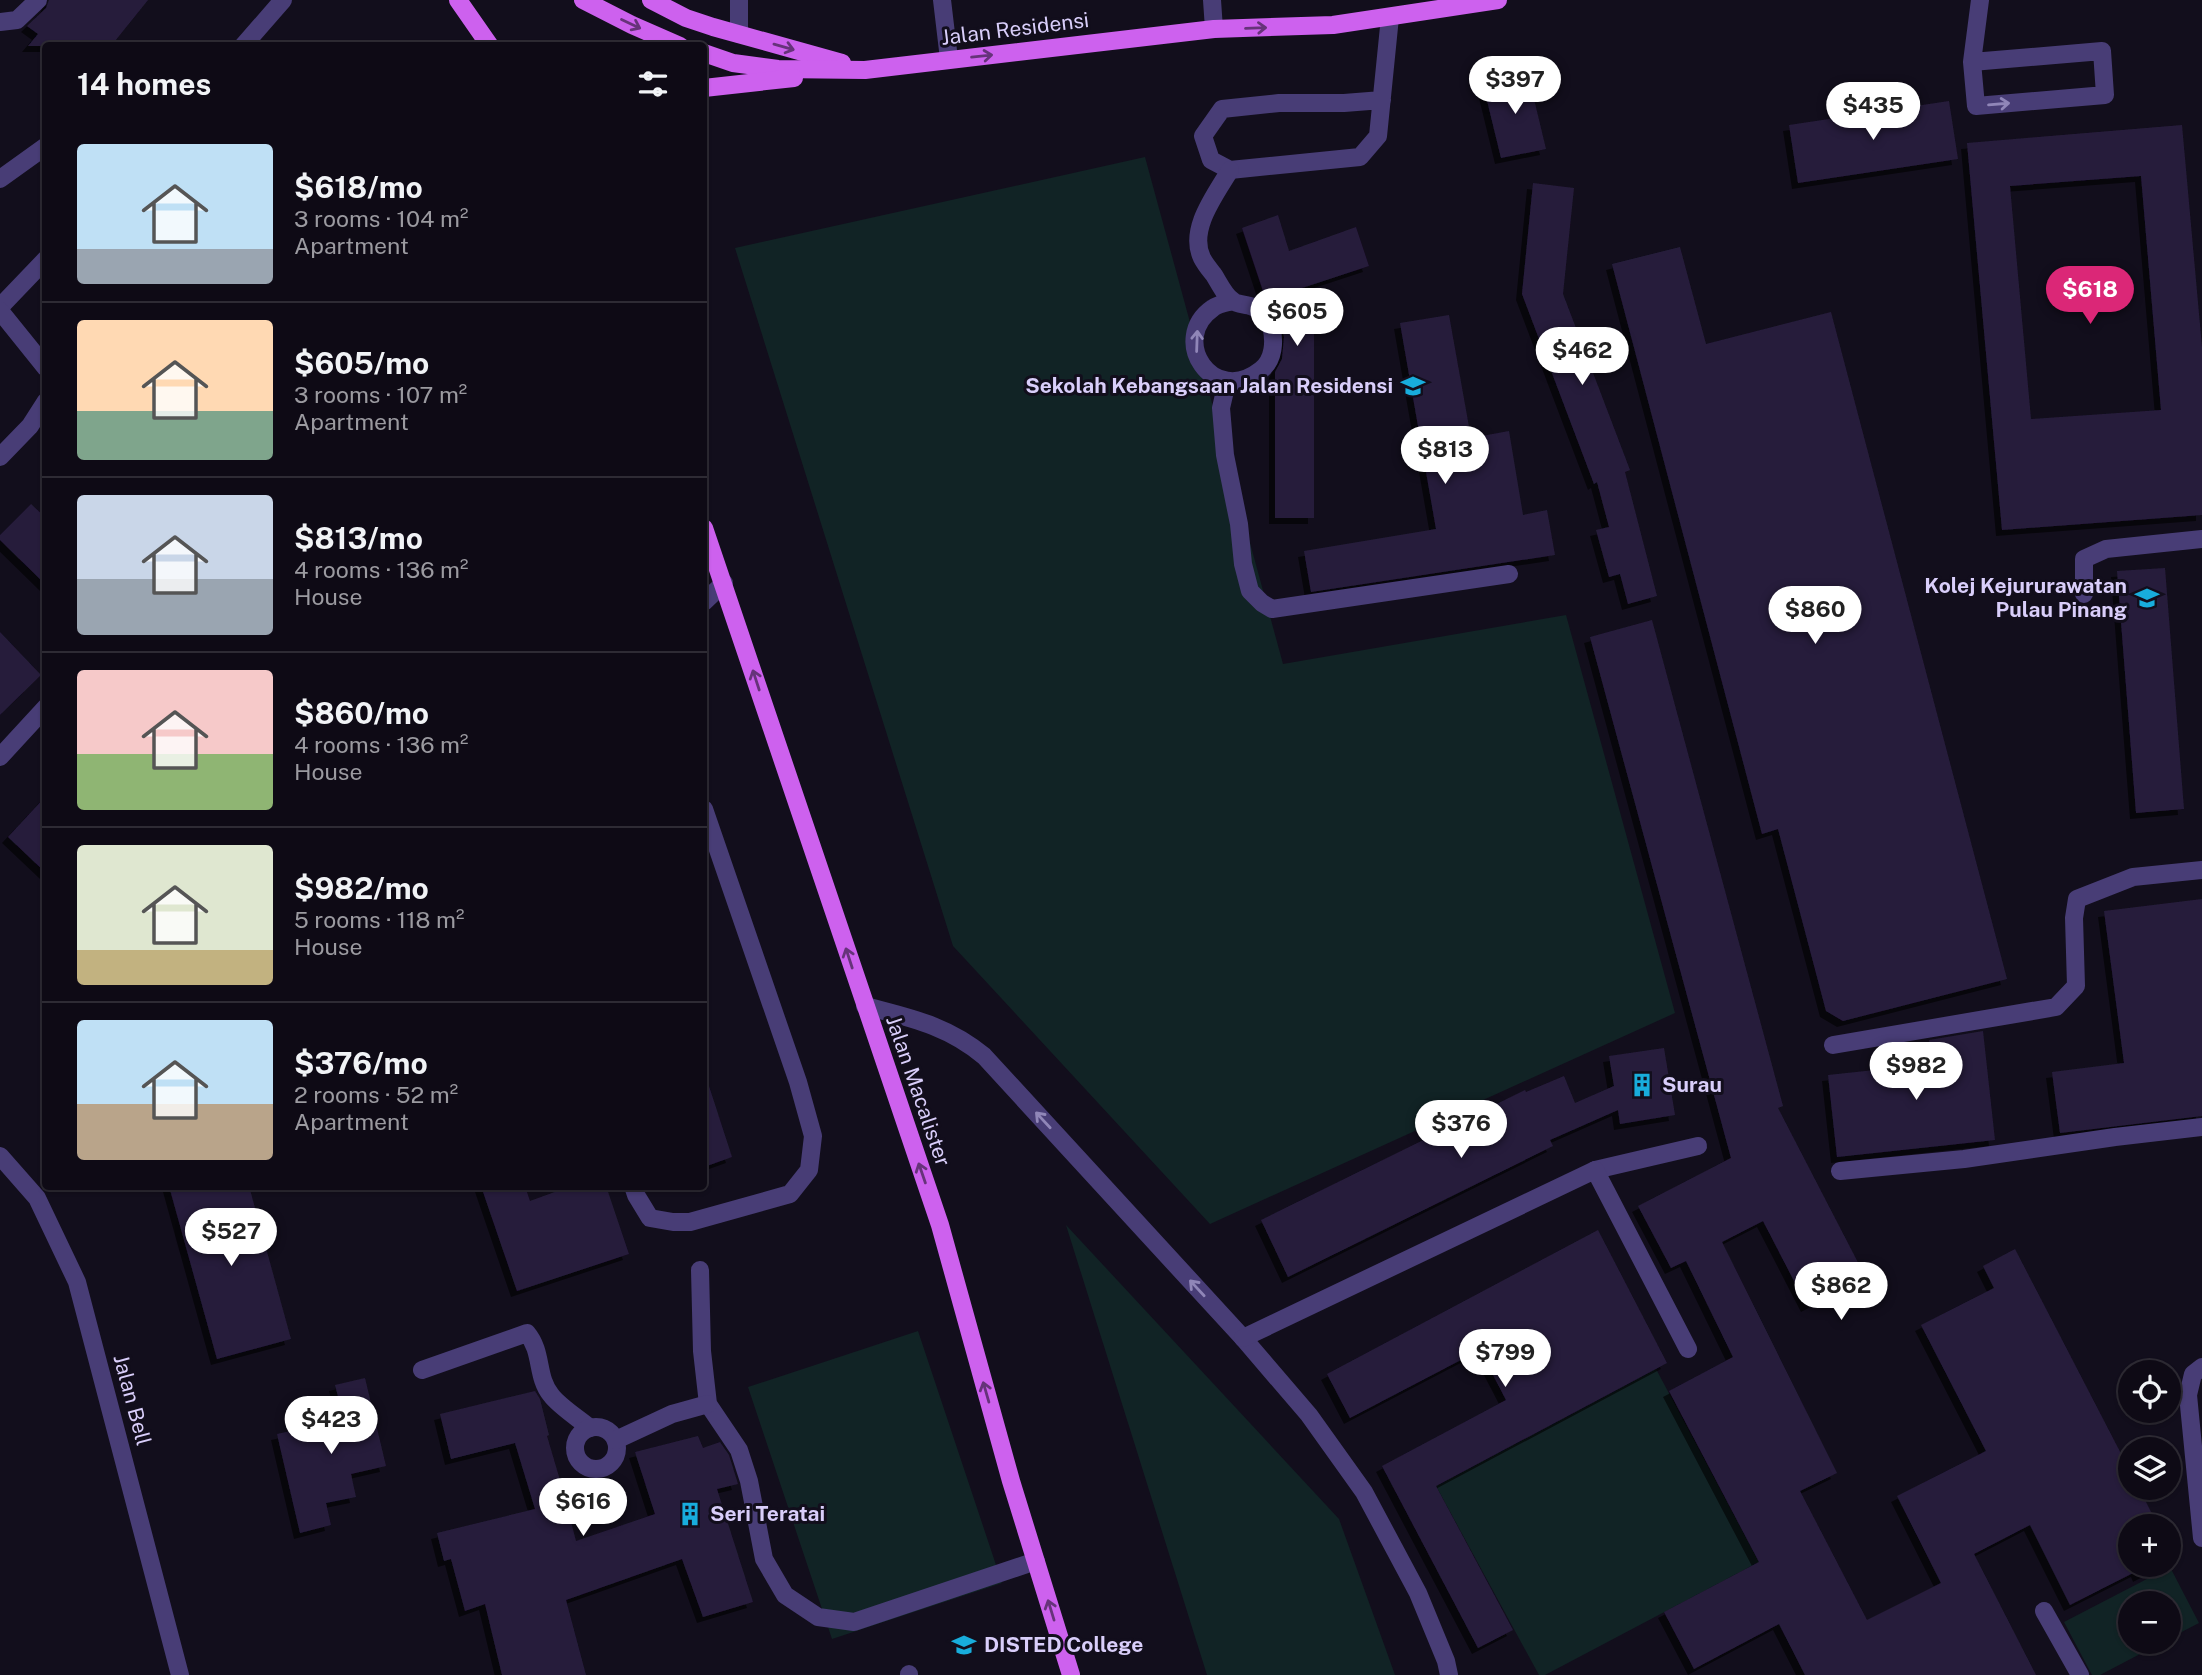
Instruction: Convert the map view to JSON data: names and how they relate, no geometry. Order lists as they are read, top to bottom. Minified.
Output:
{"streets":{"main road":["Jalan Residensi","Jalan Macalister"],"street":["Jalan Bell"]},"one_way":["Jalan Residensi","Jalan Macalister"],"places":{"school or university":["Sekolah Kebangsaan Jalan Residensi","Kolej Kejururawatan Pulau Pinang","DISTED College"],"building":["Surau","Seri Teratai"]},"page":{"heading":"14 homes","price":["$397","$435","$618","$605","$462","$813","$860","$982","$376","$527","$862","$799","$423","$616"],"list":[{"name":"$618/mo","note":"3 rooms · 104 m² · Apartment"},{"name":"$605/mo","note":"3 rooms · 107 m² · Apartment"},{"name":"$813/mo","note":"4 rooms · 136 m² · House"},{"name":"$860/mo","note":"4 rooms · 136 m² · House"},{"name":"$982/mo","note":"5 rooms · 118 m² · House"},{"name":"$376/mo","note":"2 rooms · 52 m² · Apartment"}],"map_buttons":["+","−"]}}
